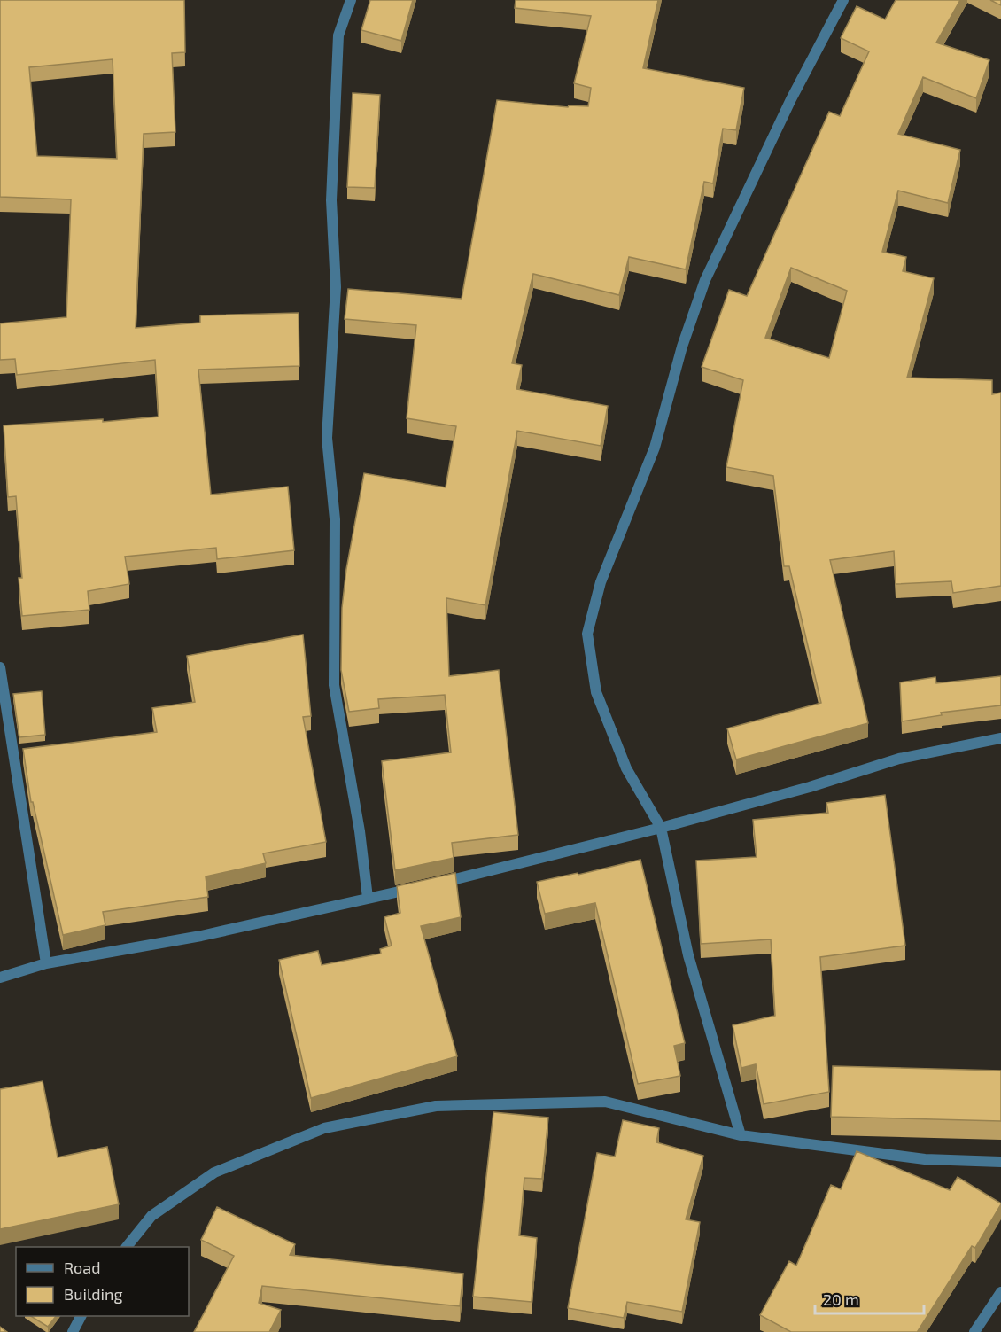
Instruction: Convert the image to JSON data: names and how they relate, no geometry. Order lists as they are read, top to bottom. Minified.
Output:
{"legend":["Road","Building"],"scale_bar":"20 m"}
